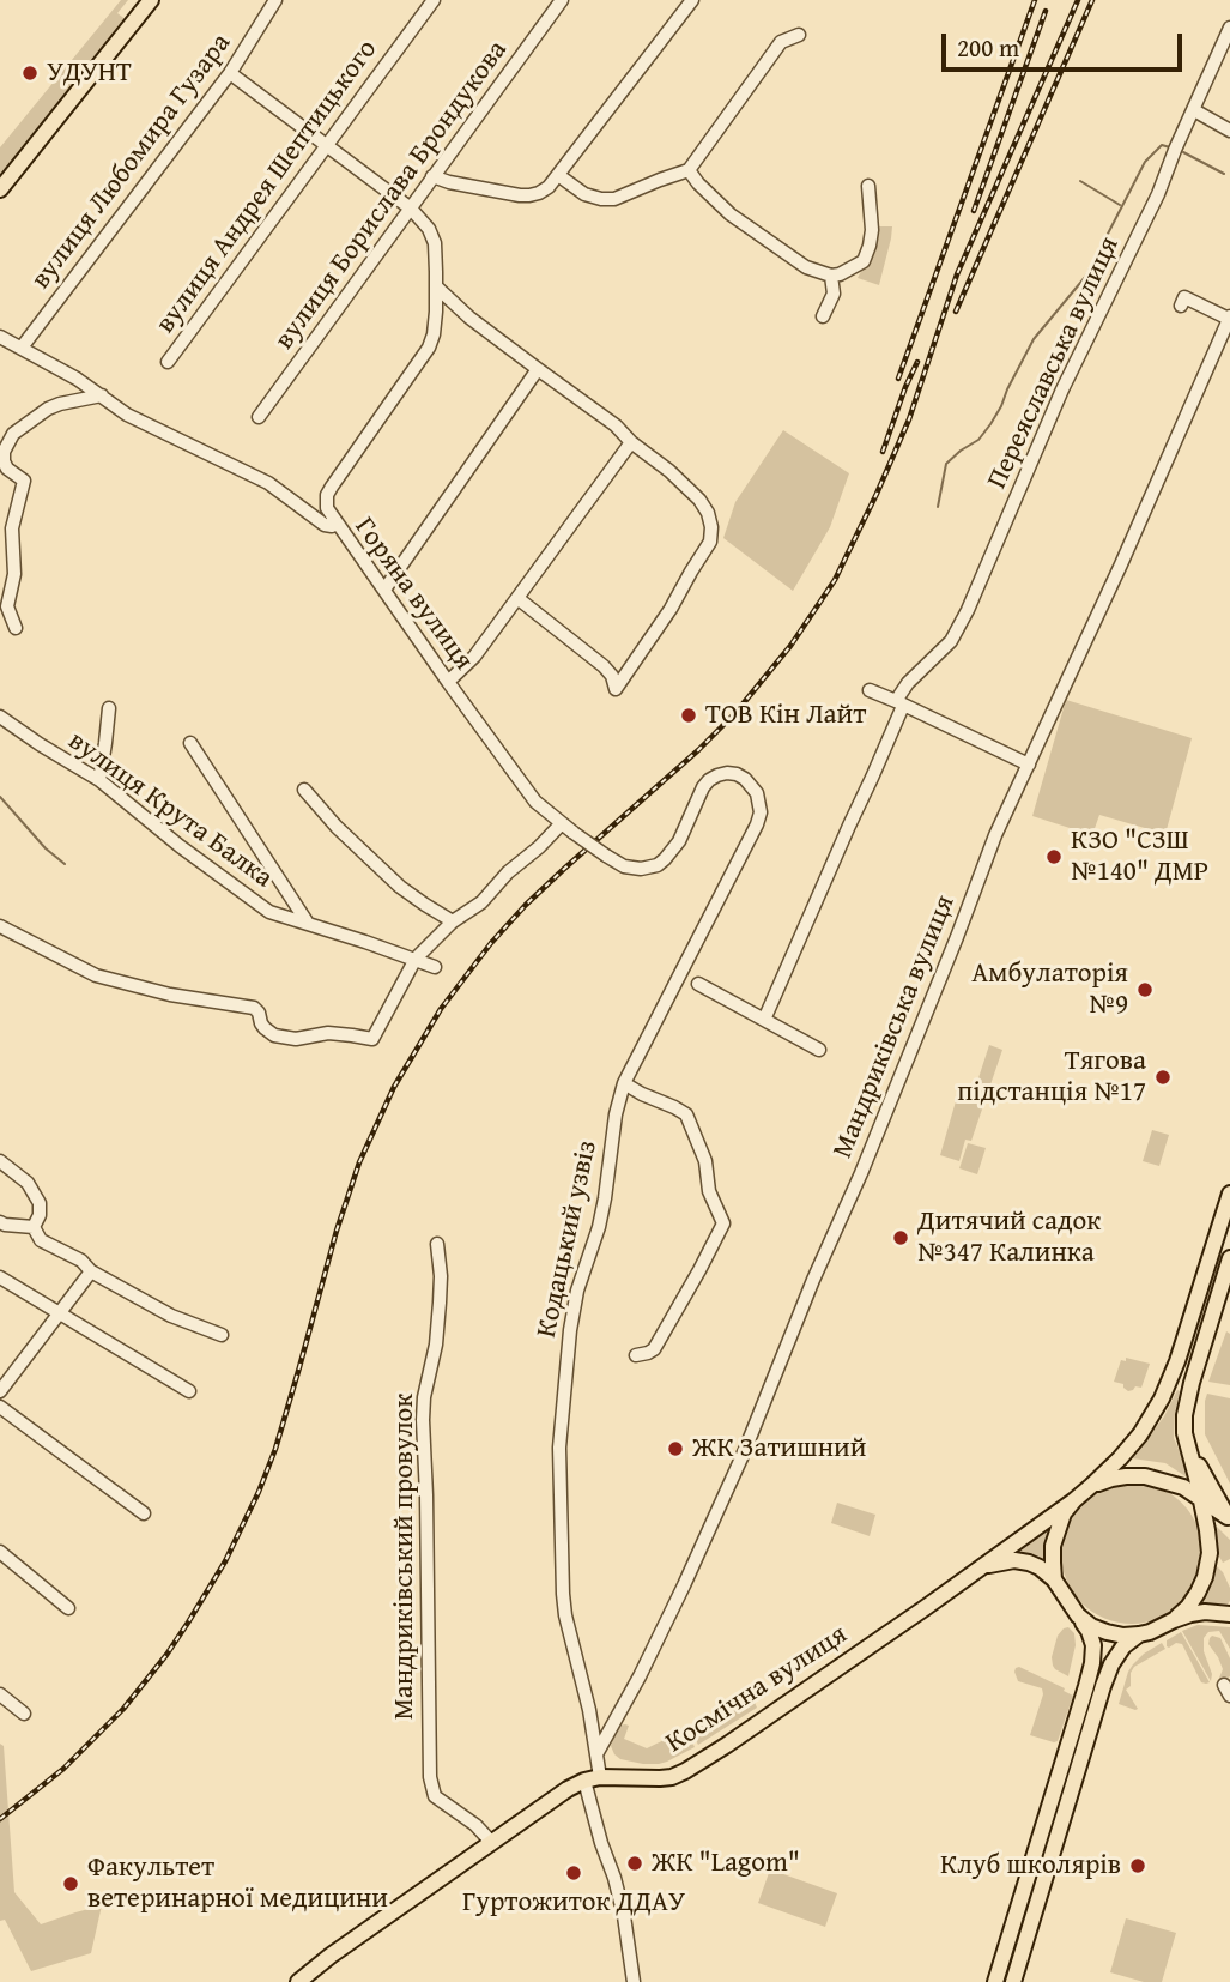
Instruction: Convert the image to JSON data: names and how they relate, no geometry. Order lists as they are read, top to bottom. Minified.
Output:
{"streets":{"main road":["Космічна вулиця"],"street":["вулиця Любомира Гузара","вулиця Андрея Шептицького","вулиця Борислава Брондукова","Переяславська вулиця","Горяна вулиця","вулиця Крута Балка","Мандриківська вулиця","Кодацький узвіз","Мандриківський провулок"]},"crossings":[["вулиця Любомира Гузара","Горяна вулиця"],["Горяна вулиця","Кодацький узвіз"],["Мандриківська вулиця","Кодацький узвіз"],["Кодацький узвіз","Космічна вулиця"],["Мандриківський провулок","Космічна вулиця"]],"places":["УДУНТ","ТОВ Кін Лайт","КЗО \"СЗШ №140\" ДМР","Амбулаторія №9","Тягова пiдстанцiя №17","Дитячий садок №347 Калинка","ЖК Затишний","ЖК \"Lagom\"","Клуб школярів","Гуртожиток ДДАУ","Факультет ветеринарної медицини"],"scale_bar":"200 m"}
